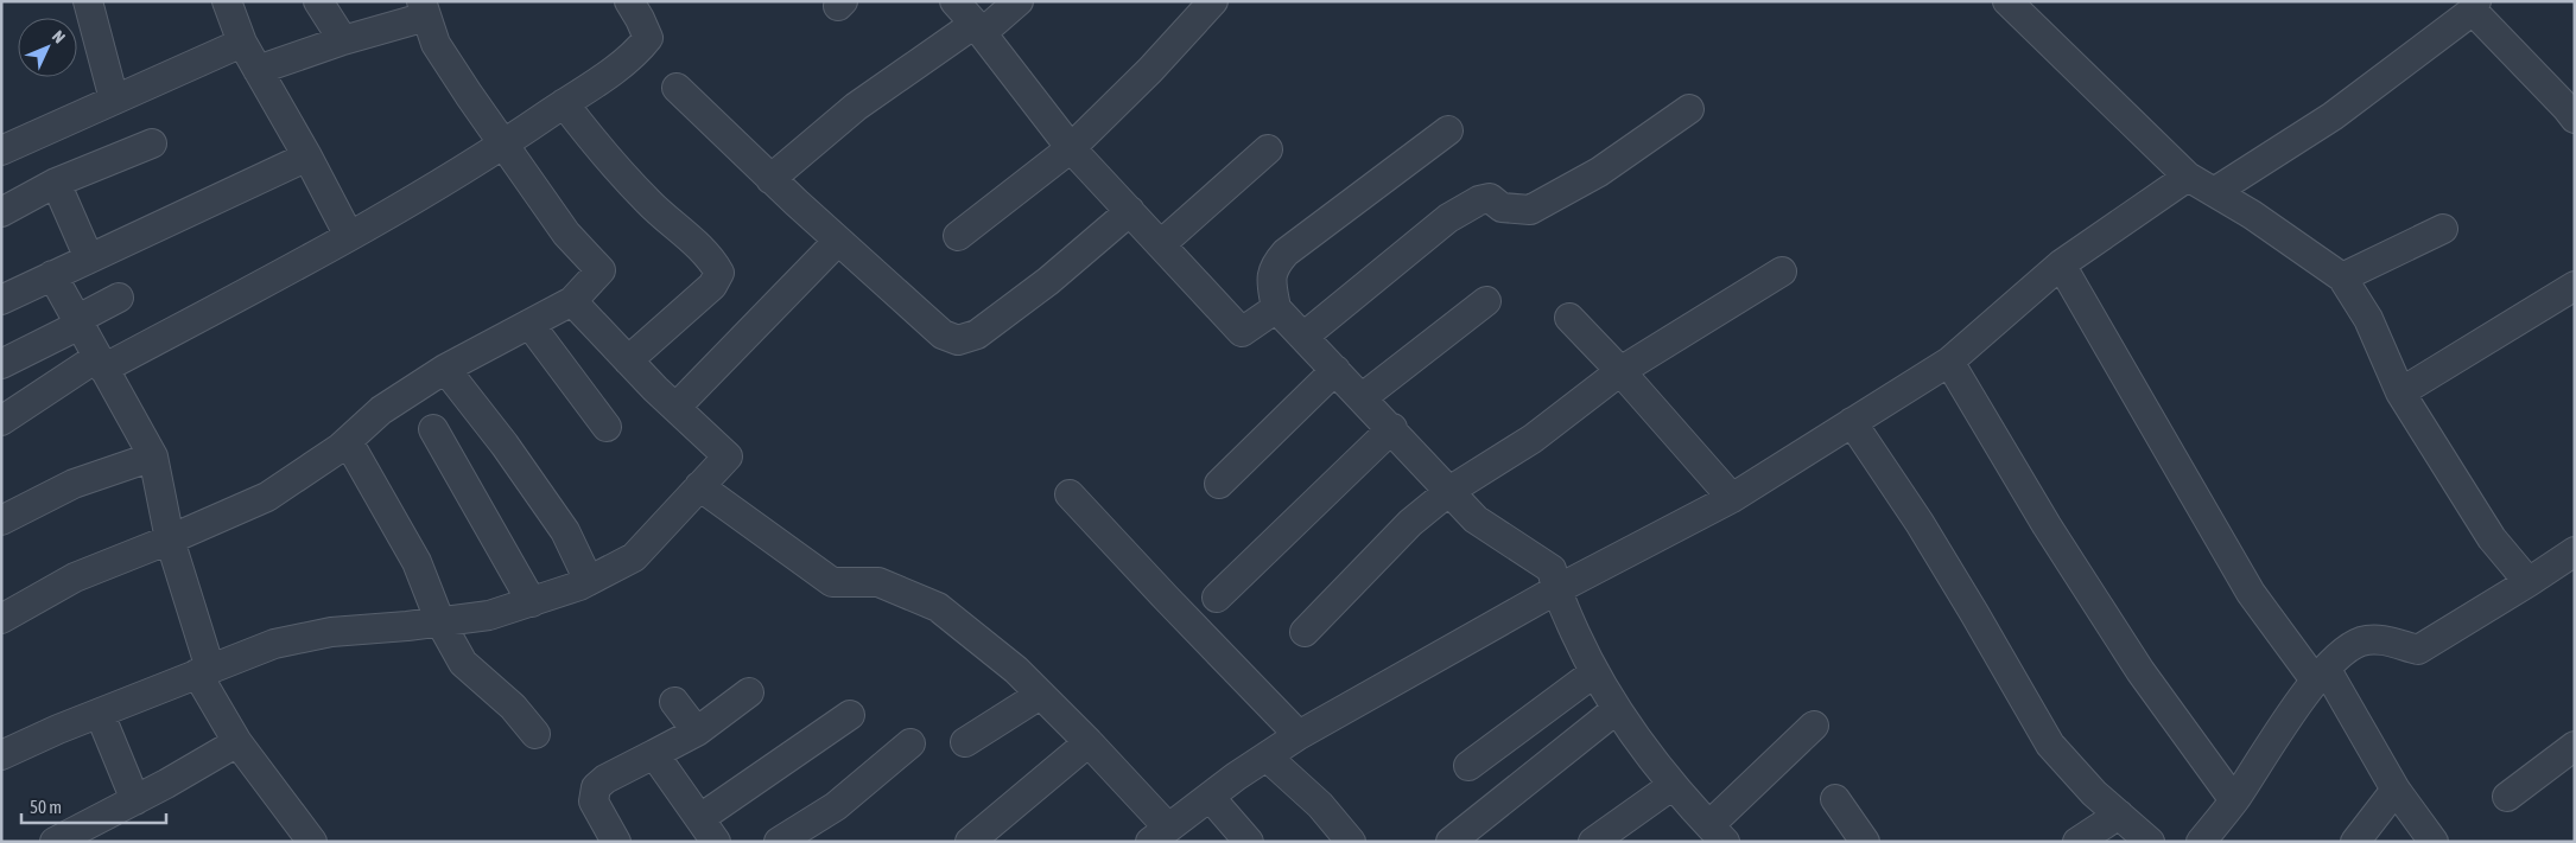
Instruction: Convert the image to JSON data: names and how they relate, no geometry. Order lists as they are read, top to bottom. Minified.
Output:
{"scale_bar":"50 m","north":"top right"}
